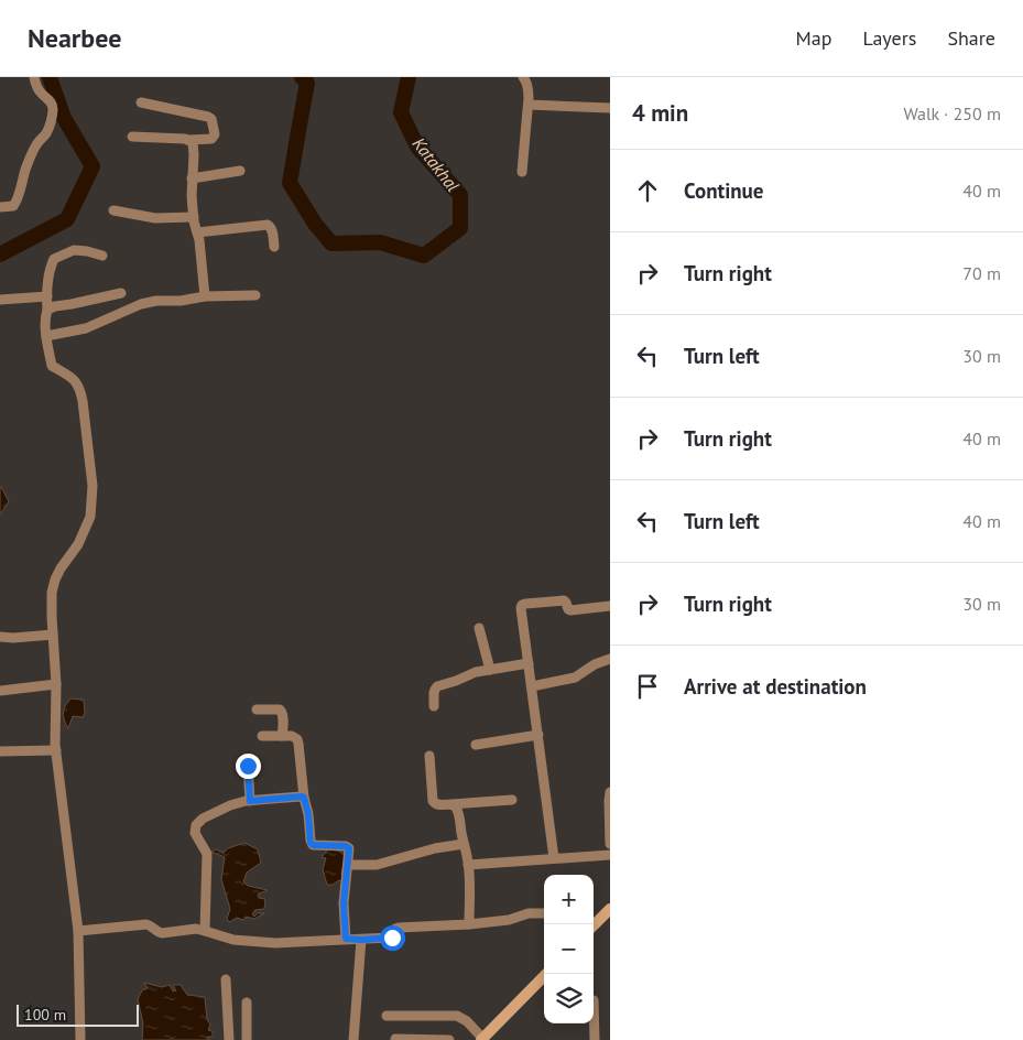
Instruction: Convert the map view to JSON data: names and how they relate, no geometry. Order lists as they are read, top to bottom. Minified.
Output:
{"water":["Katakhal"],"scale_bar":"100 m","page":{"header":"Nearbee","nav":["Map","Layers","Share"],"heading":["4 min","Walk · 250 m"],"list":[["Continue","40 m"],["Turn right","70 m"],["Turn left","30 m"],["Turn right","40 m"],["Turn left","40 m"],["Turn right","30 m"],"Arrive at destination"],"map_buttons":["+","−"],"scale":"100 m"}}
